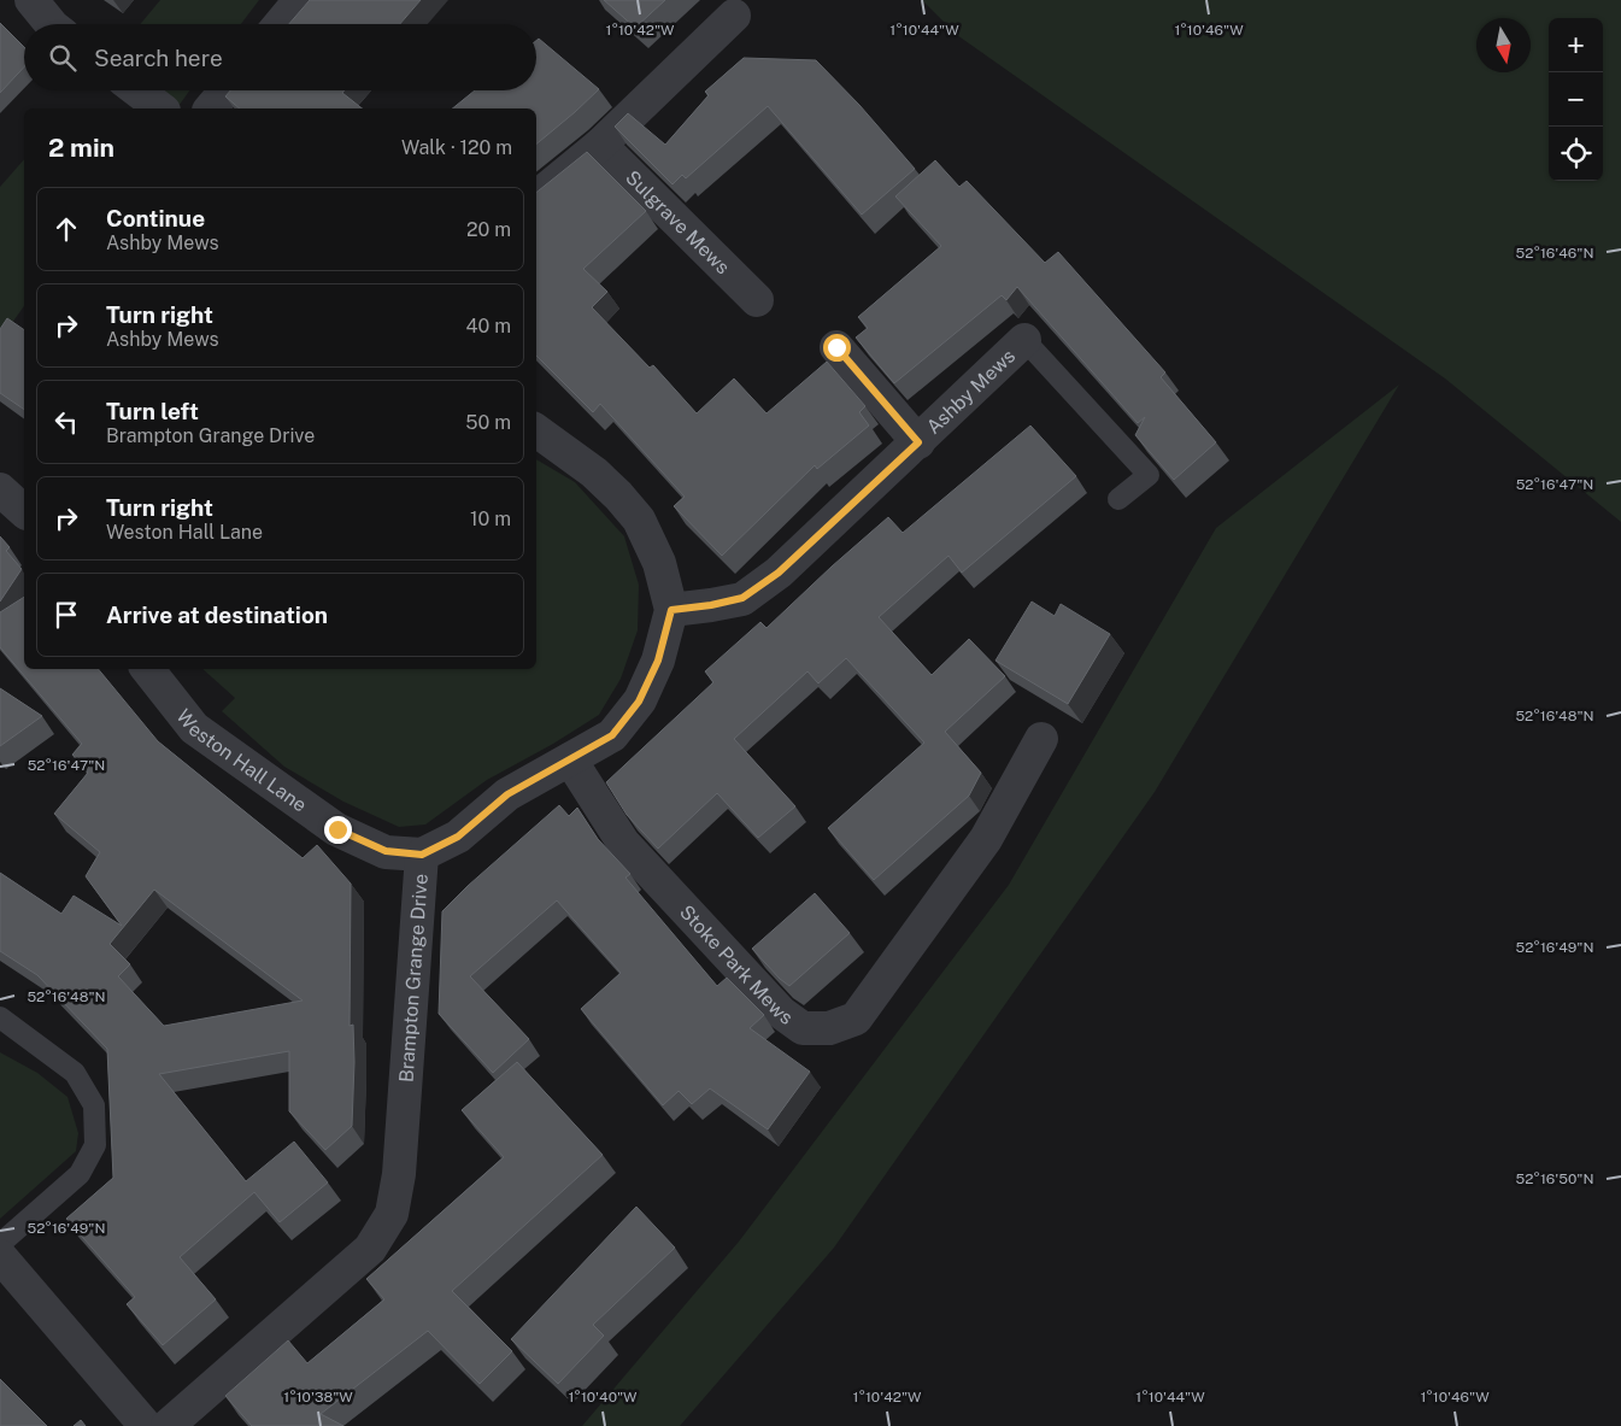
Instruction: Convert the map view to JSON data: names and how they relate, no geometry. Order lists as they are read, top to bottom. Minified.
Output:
{"streets":{"street":["Sulgrave Mews","Ashby Mews","Weston Hall Lane","Stoke Park Mews","Brampton Grange Drive"]},"crossings":[["Ashby Mews","Brampton Grange Drive"],["Weston Hall Lane","Brampton Grange Drive"],["Stoke Park Mews","Brampton Grange Drive"]],"north":"bottom","page":{"map_buttons":["+","−"],"search":"Search here","heading":["2 min","Walk · 120 m"],"list":[["Continue","Ashby Mews","20 m"],["Turn right","Ashby Mews","40 m"],["Turn left","Brampton Grange Drive","50 m"],["Turn right","Weston Hall Lane","10 m"],"Arrive at destination"]},"coordinates":["1°10'42\"W","1°10'44\"W","1°10'46\"W","52°16'46\"N","52°16'47\"N","52°16'48\"N","52°16'49\"N","52°16'50\"N","1°10'38\"W","1°10'40\"W"]}
